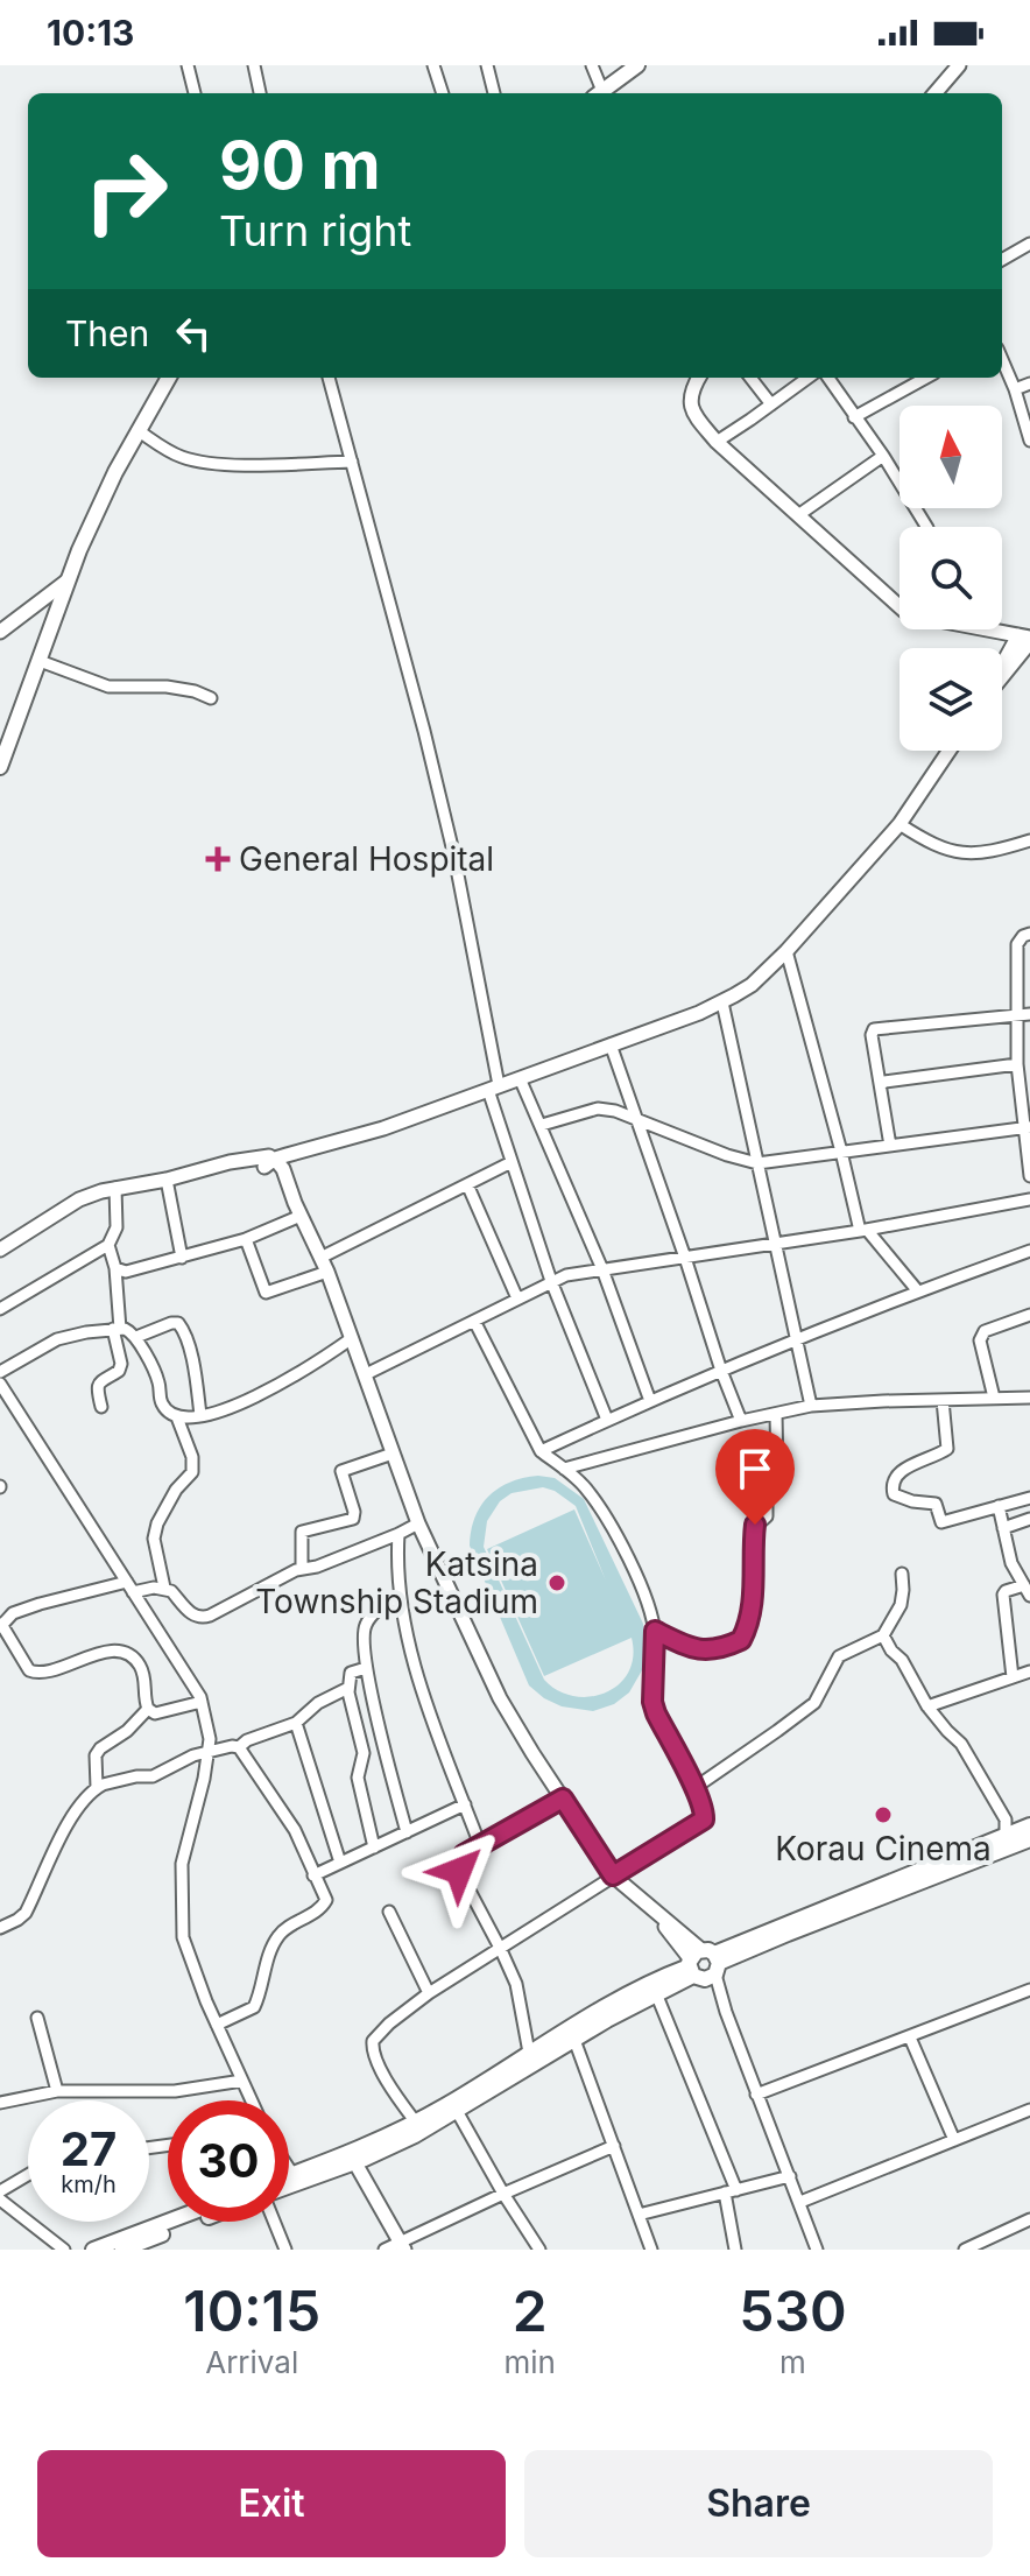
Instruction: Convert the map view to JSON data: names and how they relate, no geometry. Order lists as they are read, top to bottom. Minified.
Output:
{"places":{"health":["General Hospital"],"other":["Katsina Township Stadium","Korau Cinema"]},"north":"top","page":{"status":"10:13","turn":["90 m","Turn right"],"then":"Then","speed":"27 km/h","limit":"30","eta":["10:15","Arrival","2","min","530","m"],"buttons":["Exit","Share"]}}
